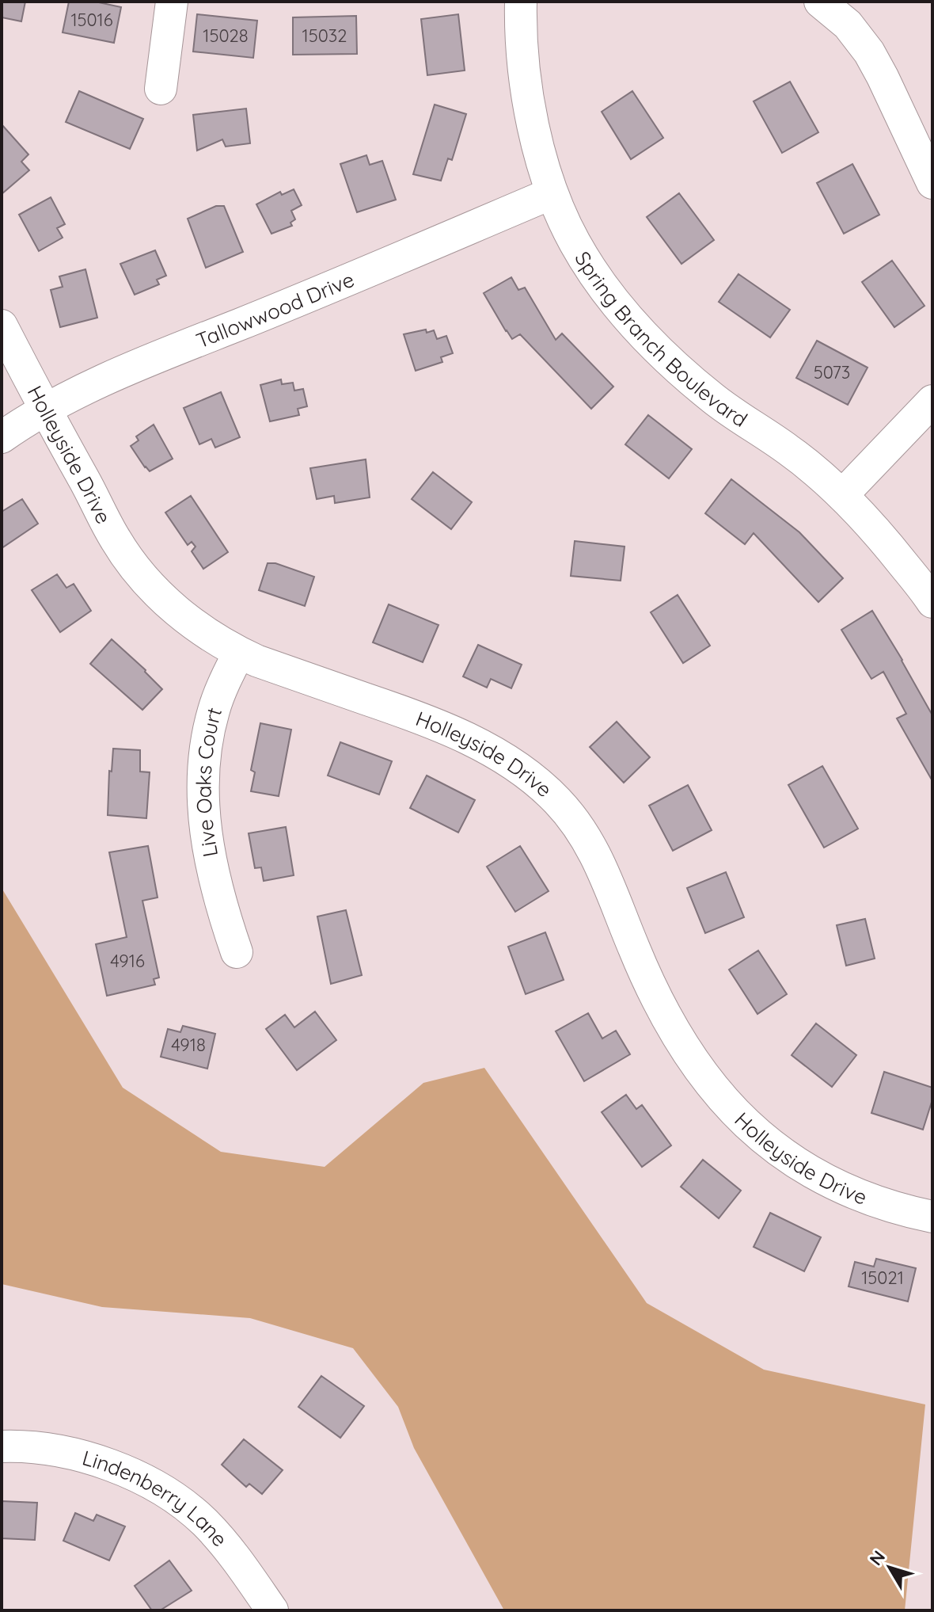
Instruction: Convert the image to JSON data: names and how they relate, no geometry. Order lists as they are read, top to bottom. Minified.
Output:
{"streets":{"street":["Tallowwood Drive","Spring Branch Boulevard","Holleyside Drive","Live Oaks Court","Lindenberry Lane"]},"crossings":[["Tallowwood Drive","Spring Branch Boulevard"],["Tallowwood Drive","Holleyside Drive"],["Holleyside Drive","Live Oaks Court"]],"house_numbers":["15016","15028","15032","5073","4916","4918","15021"],"north":"top left"}
